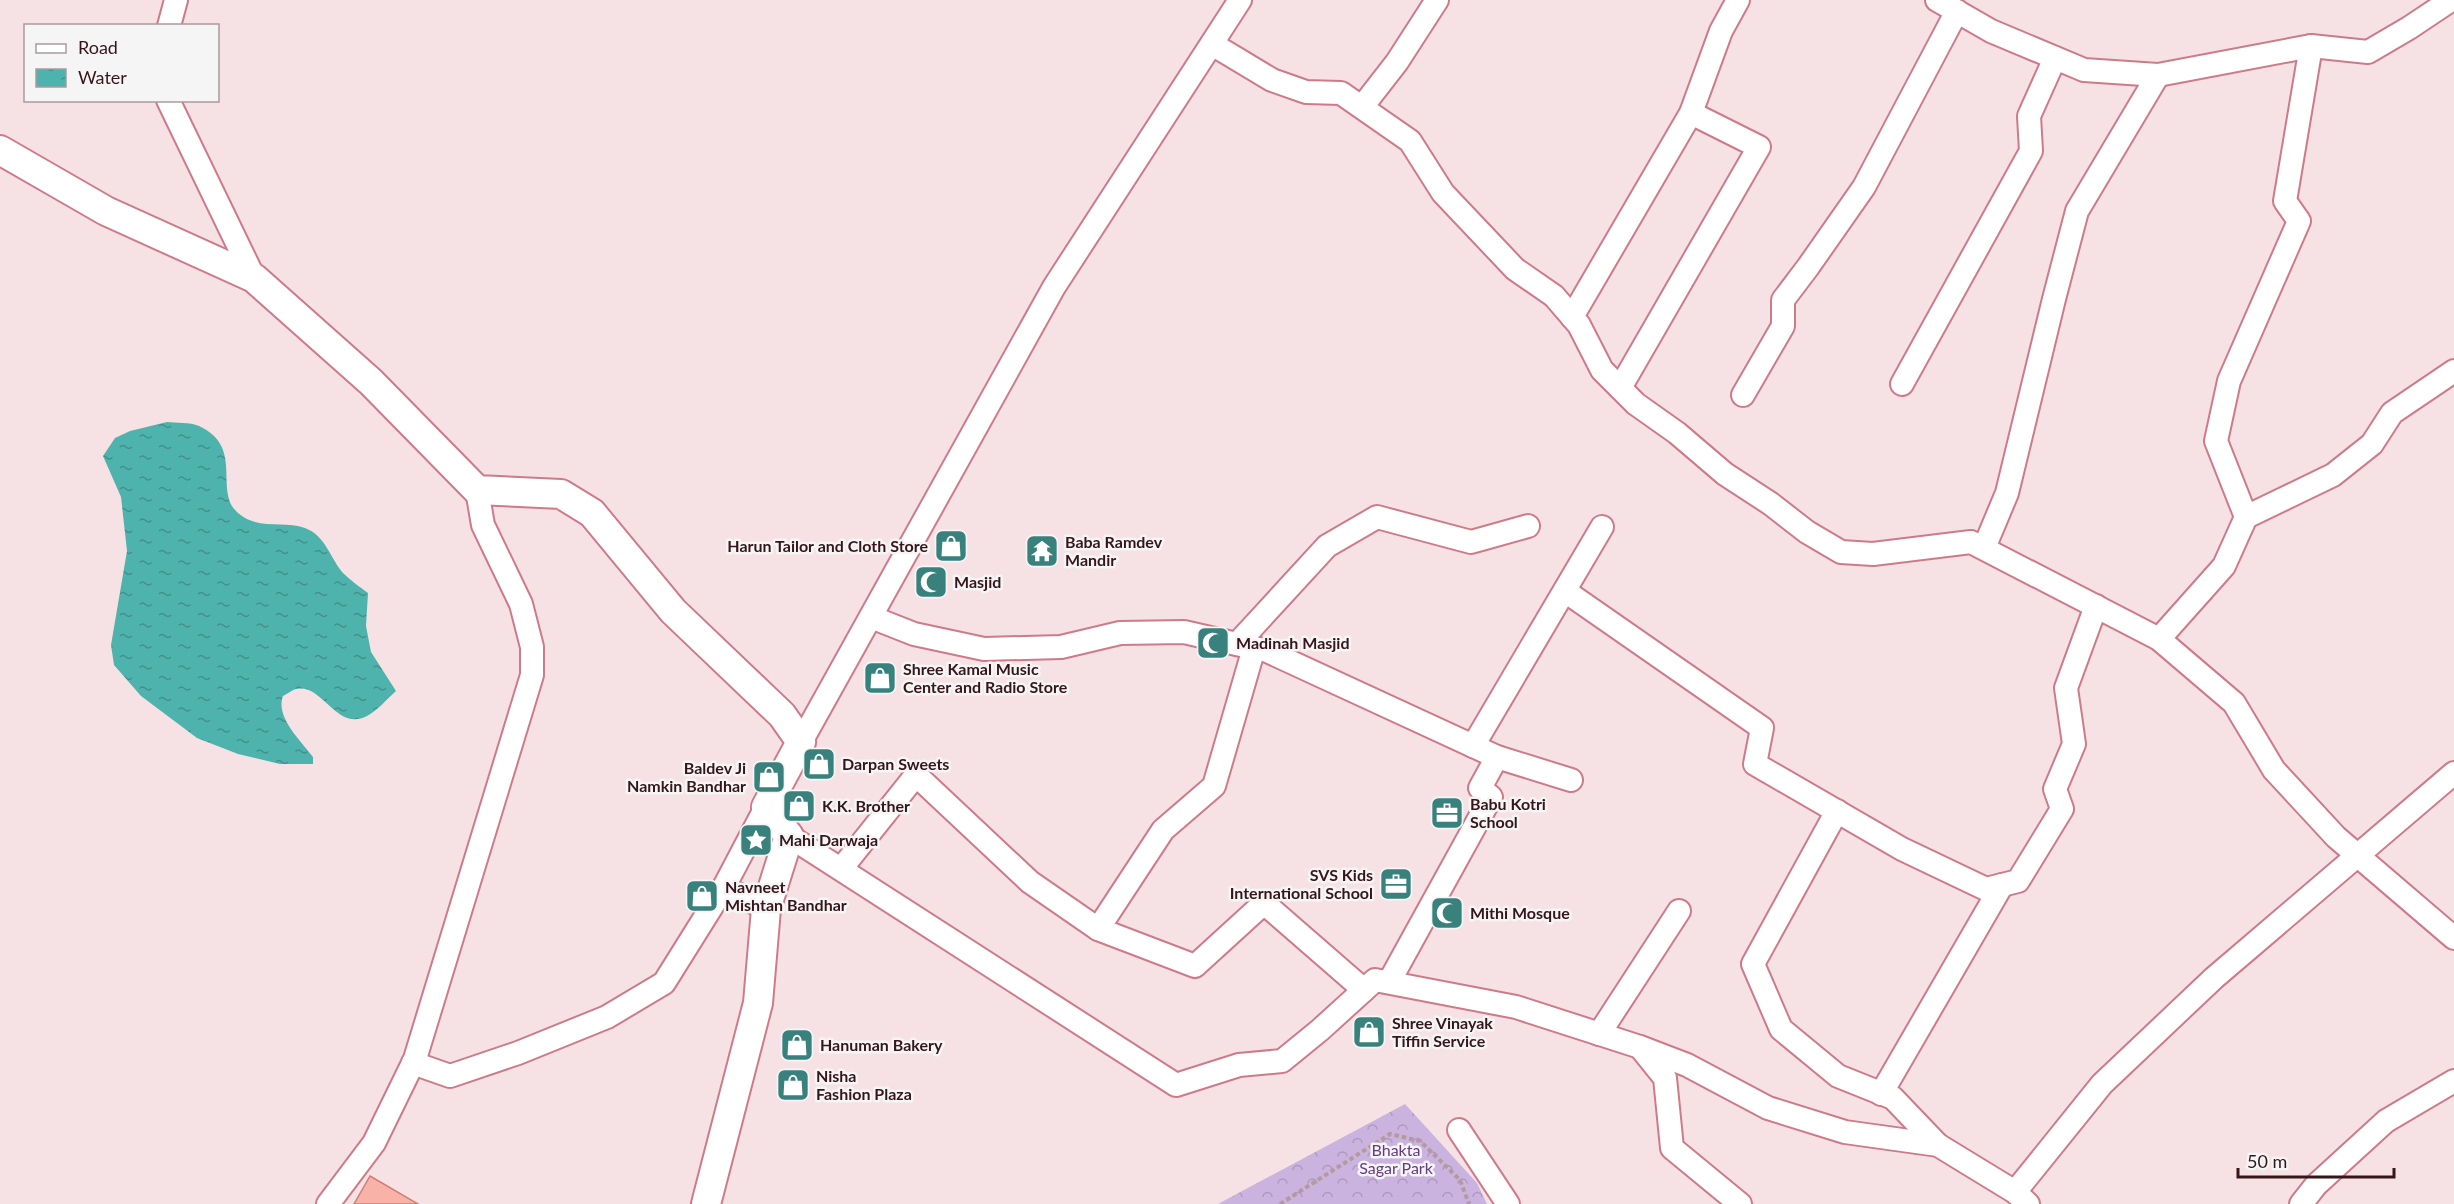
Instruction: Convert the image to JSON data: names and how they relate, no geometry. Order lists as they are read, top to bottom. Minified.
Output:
{"parks":["Bhakta Sagar Park"],"places":{"shop":["Harun Tailor and Cloth Store","Shree Kamal Music Center and Radio Store","Darpan Sweets","Baldev Ji Namkin Bandhar","K.K. Brother","Navneet Mishtan Bandhar","Shree Vinayak Tiffin Service","Hanuman Bakery","Nisha Fashion Plaza"],"temple":["Baba Ramdev Mandir"],"mosque":["Masjid","Madinah Masjid","Mithi Mosque"],"office":["Babu Kotri School","SVS Kids International School"],"place":["Mahi Darwaja"]},"legend":["Road","Water"],"scale_bar":"50 m"}
